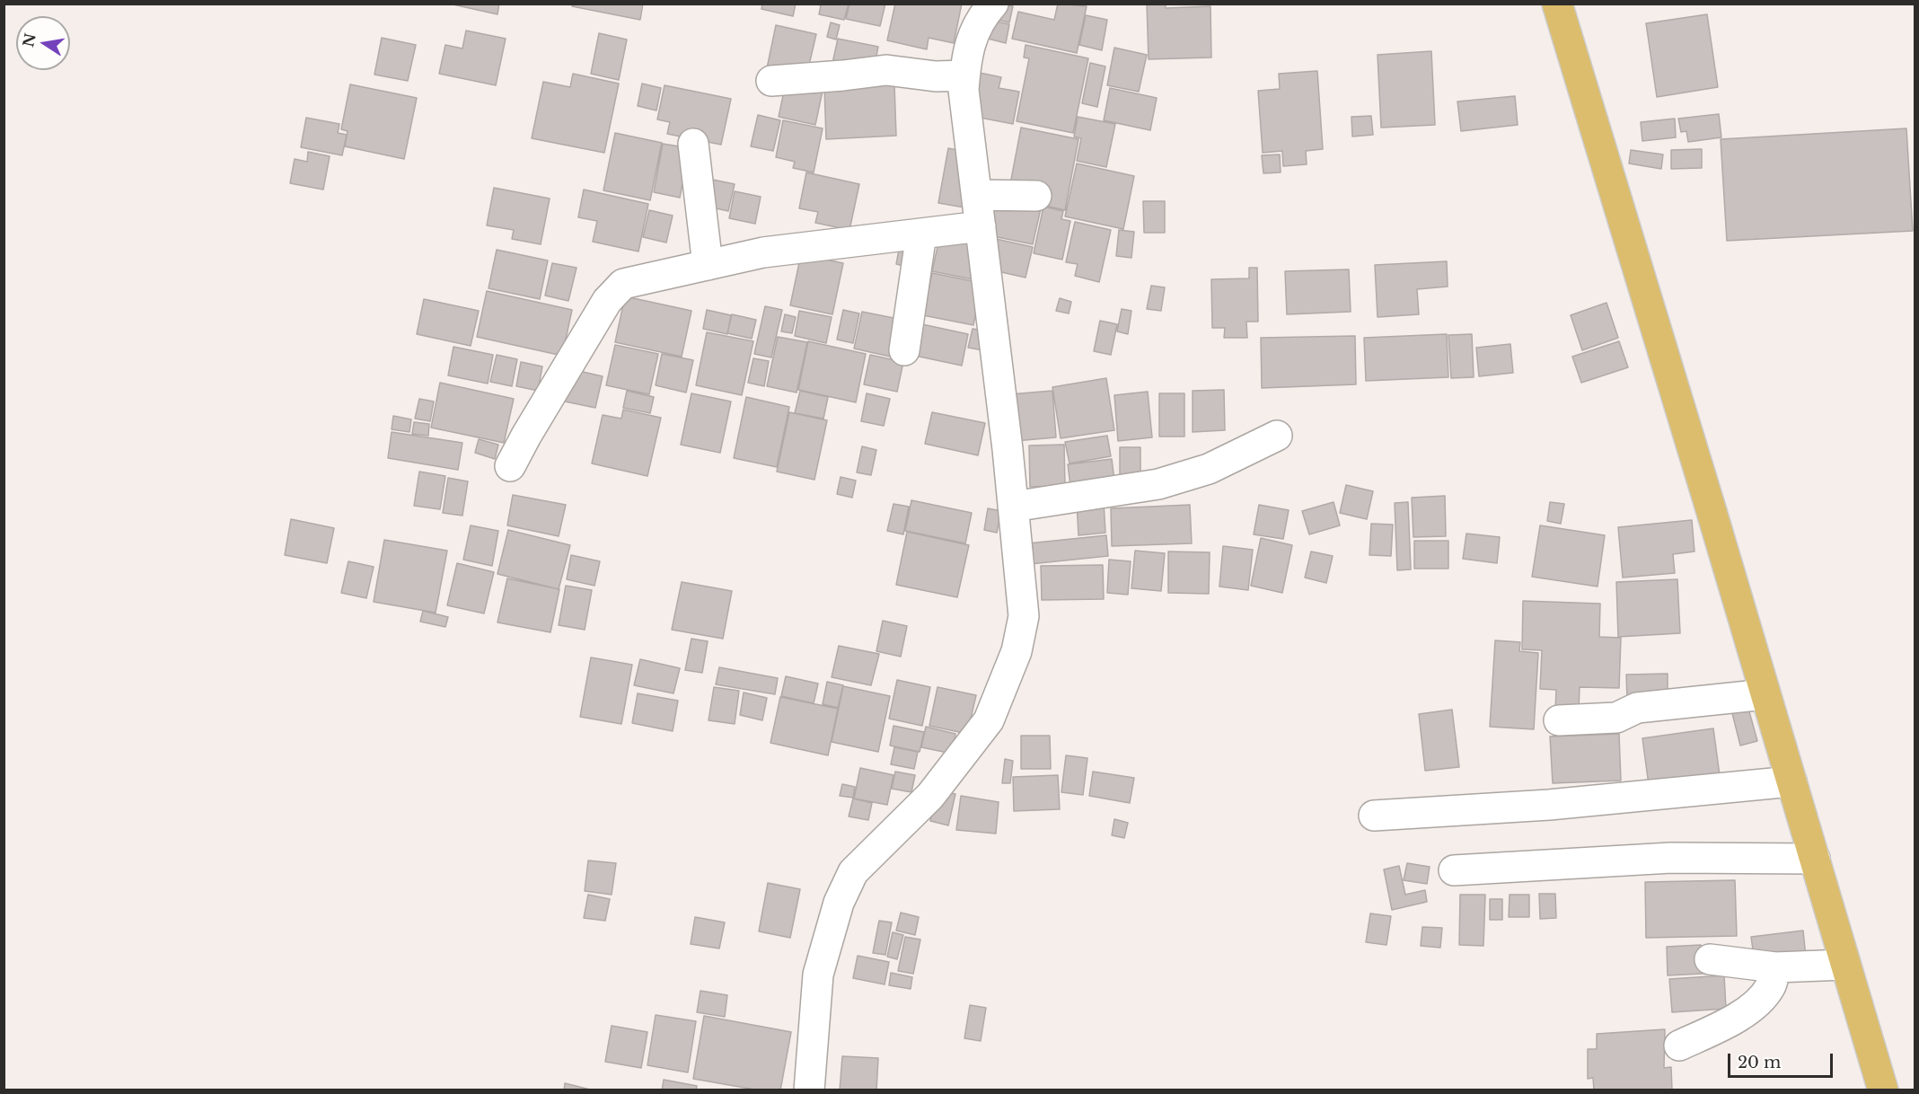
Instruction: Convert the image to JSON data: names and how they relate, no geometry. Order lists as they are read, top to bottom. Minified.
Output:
{"scale_bar":"20 m","north":"left"}
